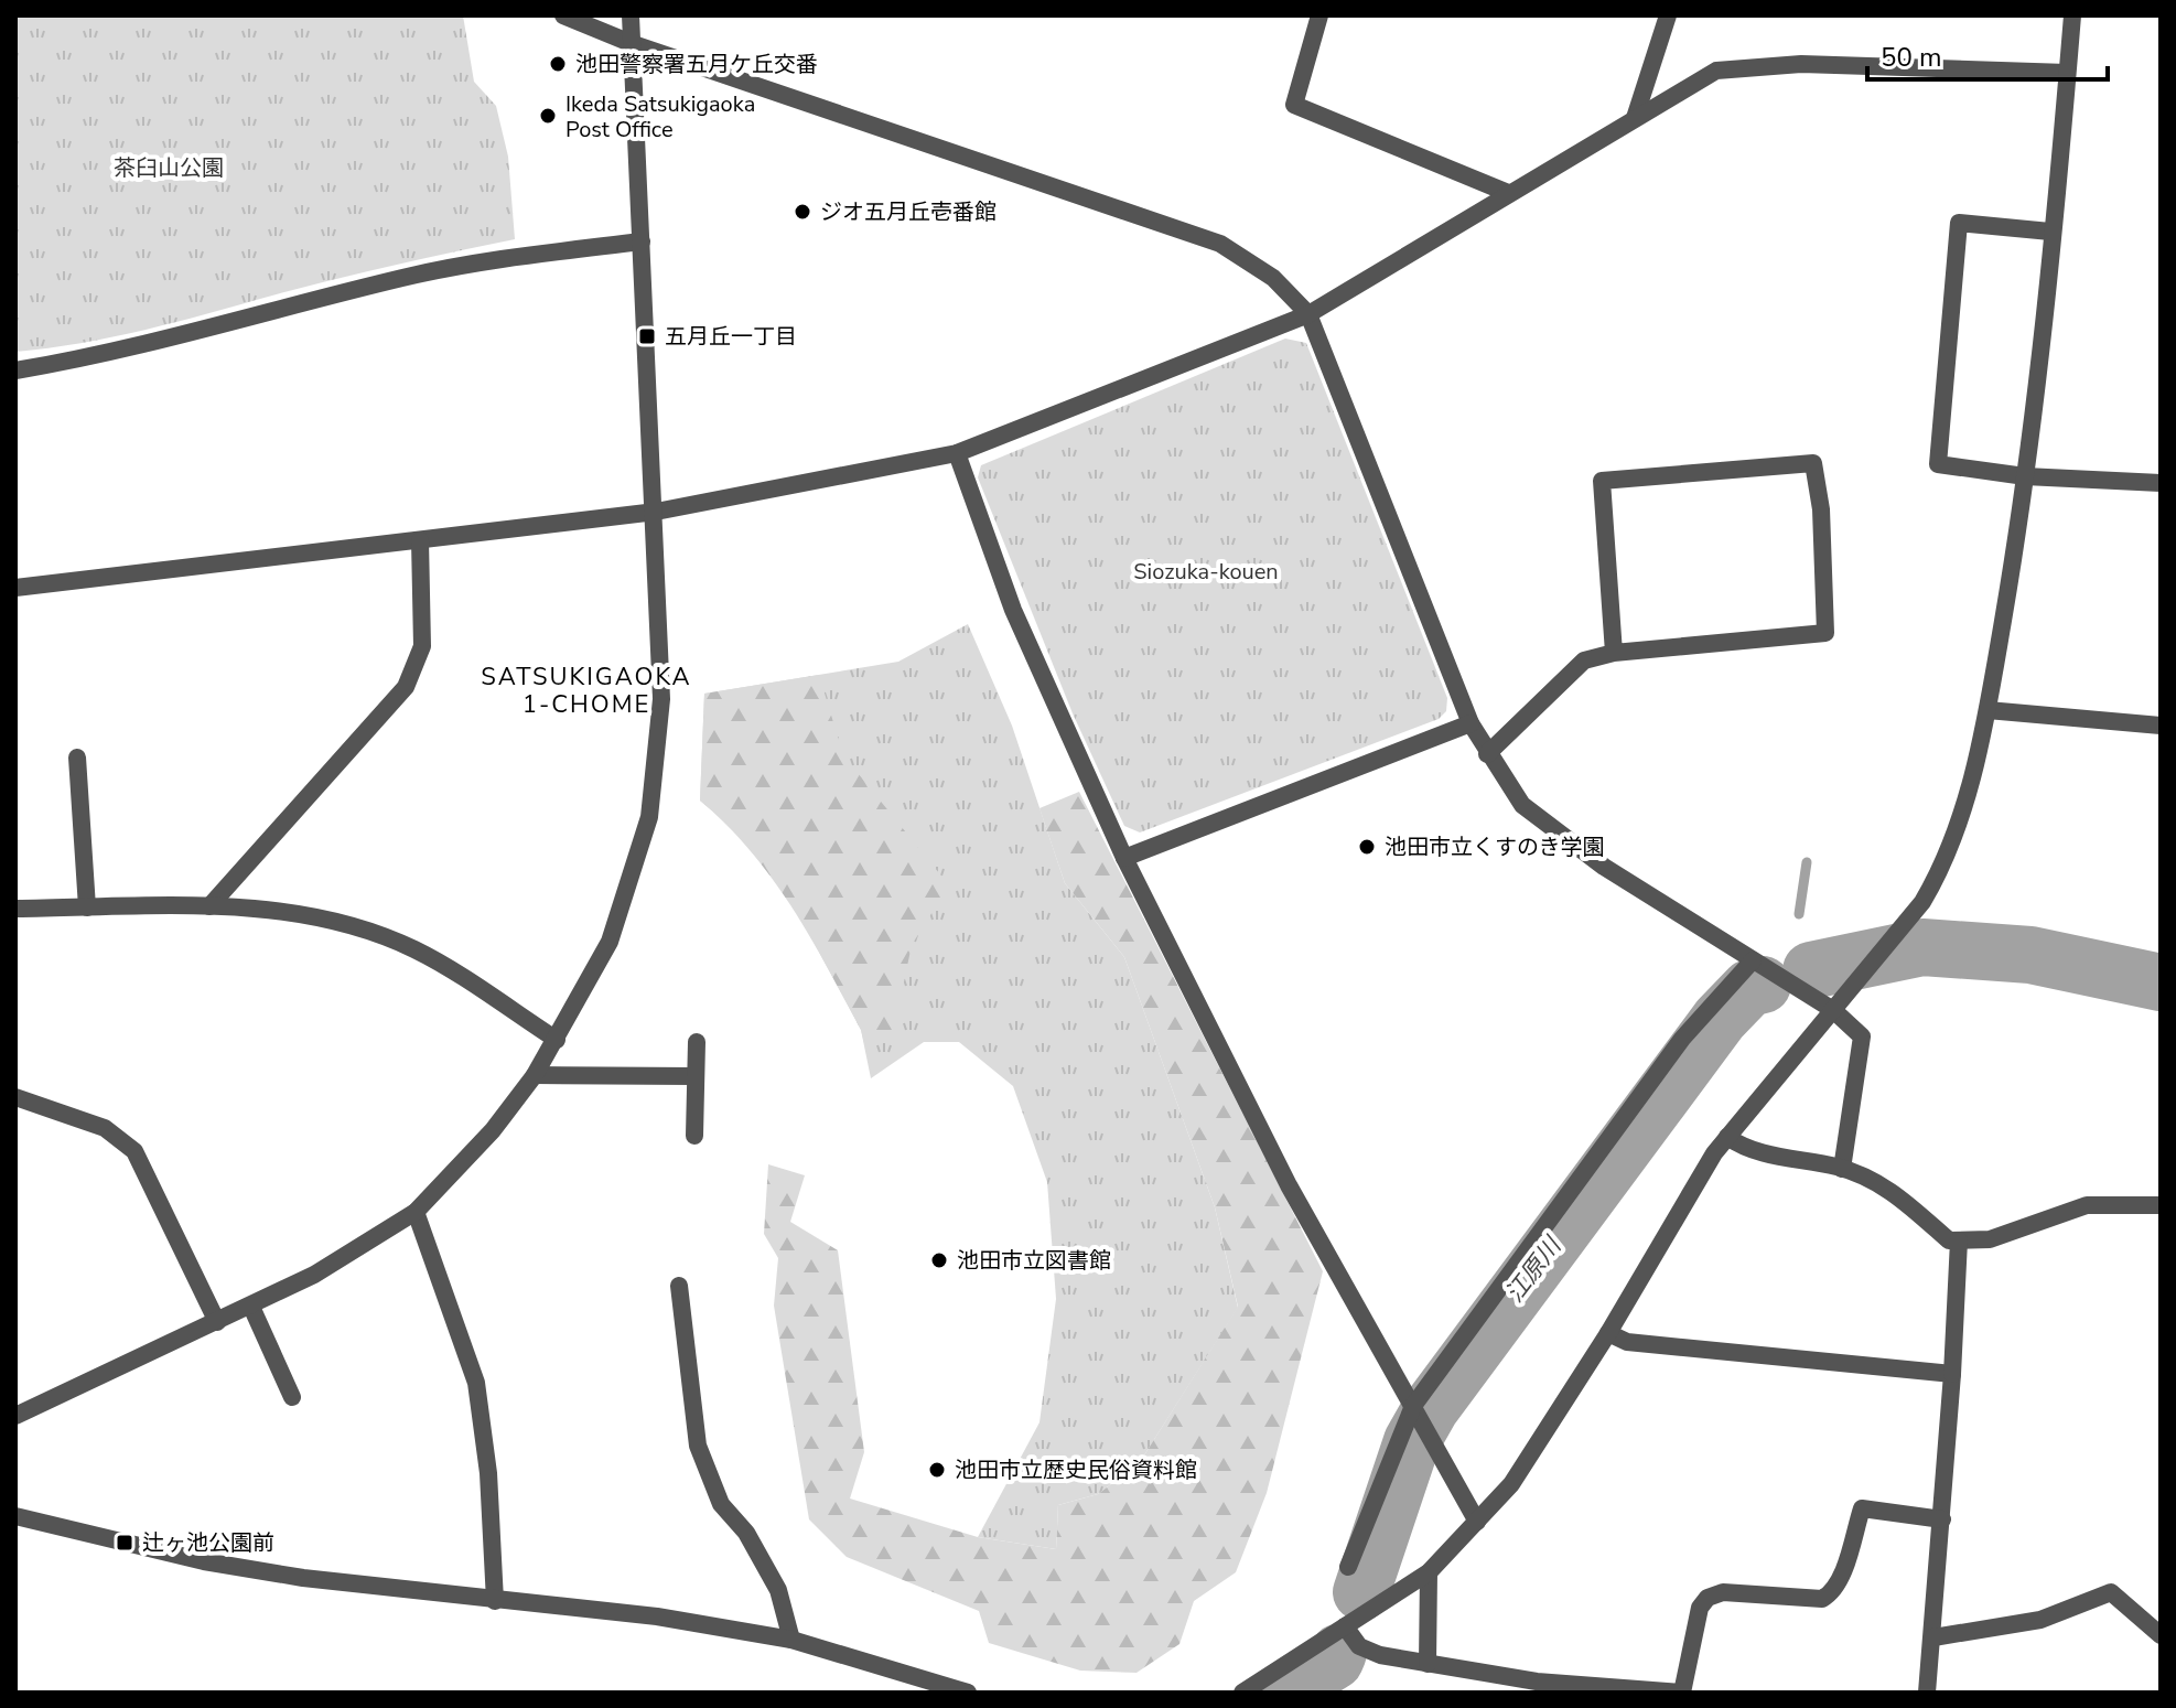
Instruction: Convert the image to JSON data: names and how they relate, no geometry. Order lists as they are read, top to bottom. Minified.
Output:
{"districts":["SATSUKIGAOKA 1-CHOME"],"water":["江原川"],"parks":["茶臼山公園","Siozuka-kouen"],"places":{"other":["池田警察署五月ケ丘交番","Ikeda Satsukigaoka Post Office","ジオ五月丘壱番館","池田市立くすのき学園","池田市立図書館","池田市立歴史民俗資料館"],"transit":["五月丘一丁目","辻ヶ池公園前"]},"scale_bar":"50 m"}
